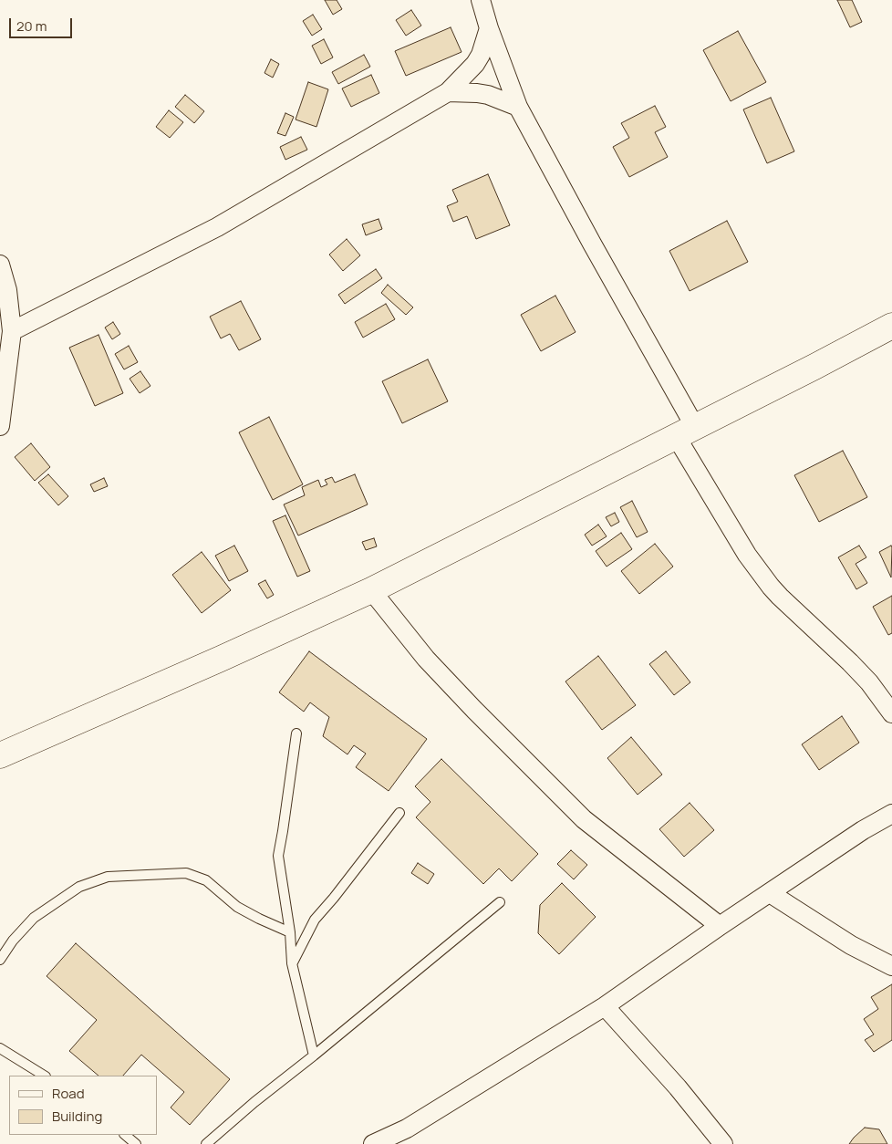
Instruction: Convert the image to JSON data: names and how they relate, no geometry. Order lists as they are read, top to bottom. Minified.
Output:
{"legend":["Road","Building"],"scale_bar":"20 m"}
